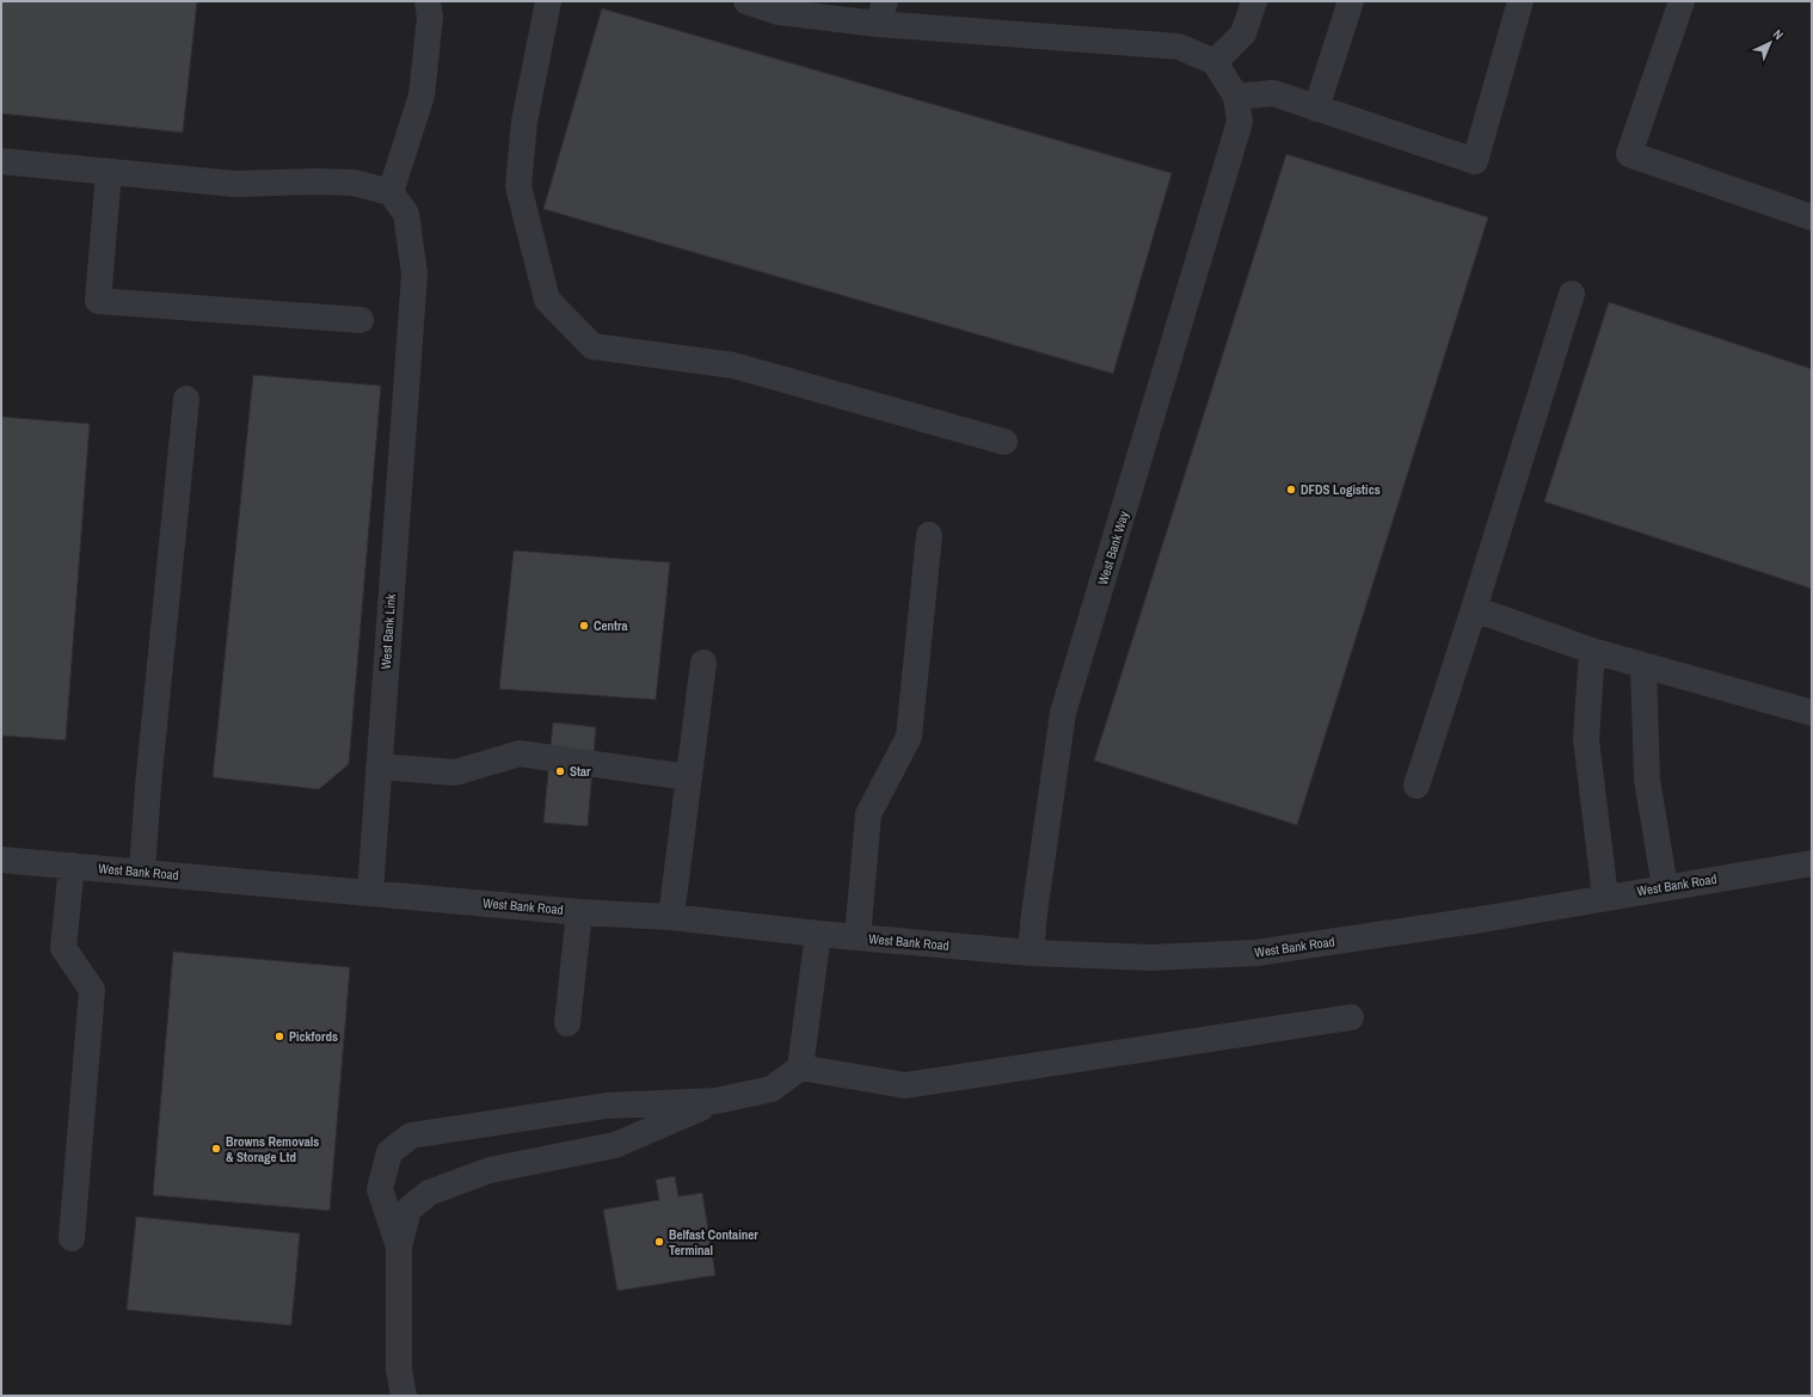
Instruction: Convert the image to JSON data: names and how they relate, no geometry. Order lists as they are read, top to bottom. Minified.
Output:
{"streets":{"street":["West Bank Way","West Bank Link","West Bank Road"]},"crossings":[["West Bank Way","West Bank Road"],["West Bank Link","West Bank Road"]],"places":["DFDS Logistics","Centra","Star","Pickfords","Browns Removals & Storage Ltd","Belfast Container Terminal"],"north":"top right"}
